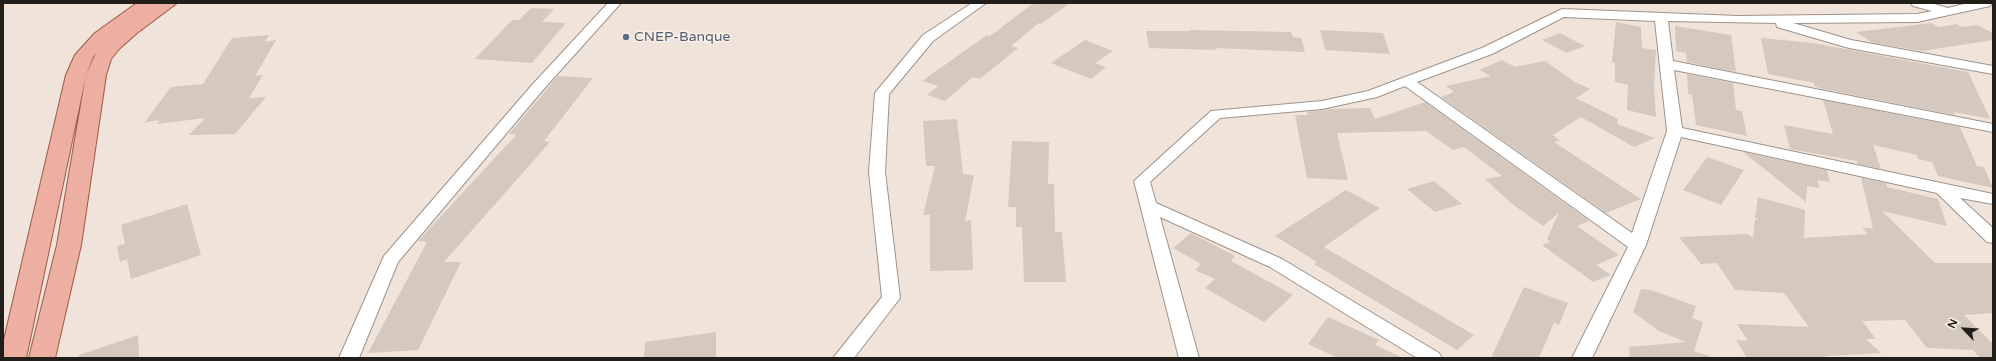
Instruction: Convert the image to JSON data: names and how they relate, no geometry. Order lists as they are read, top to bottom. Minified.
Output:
{"places":["CNEP-Banque"],"north":"top left"}
